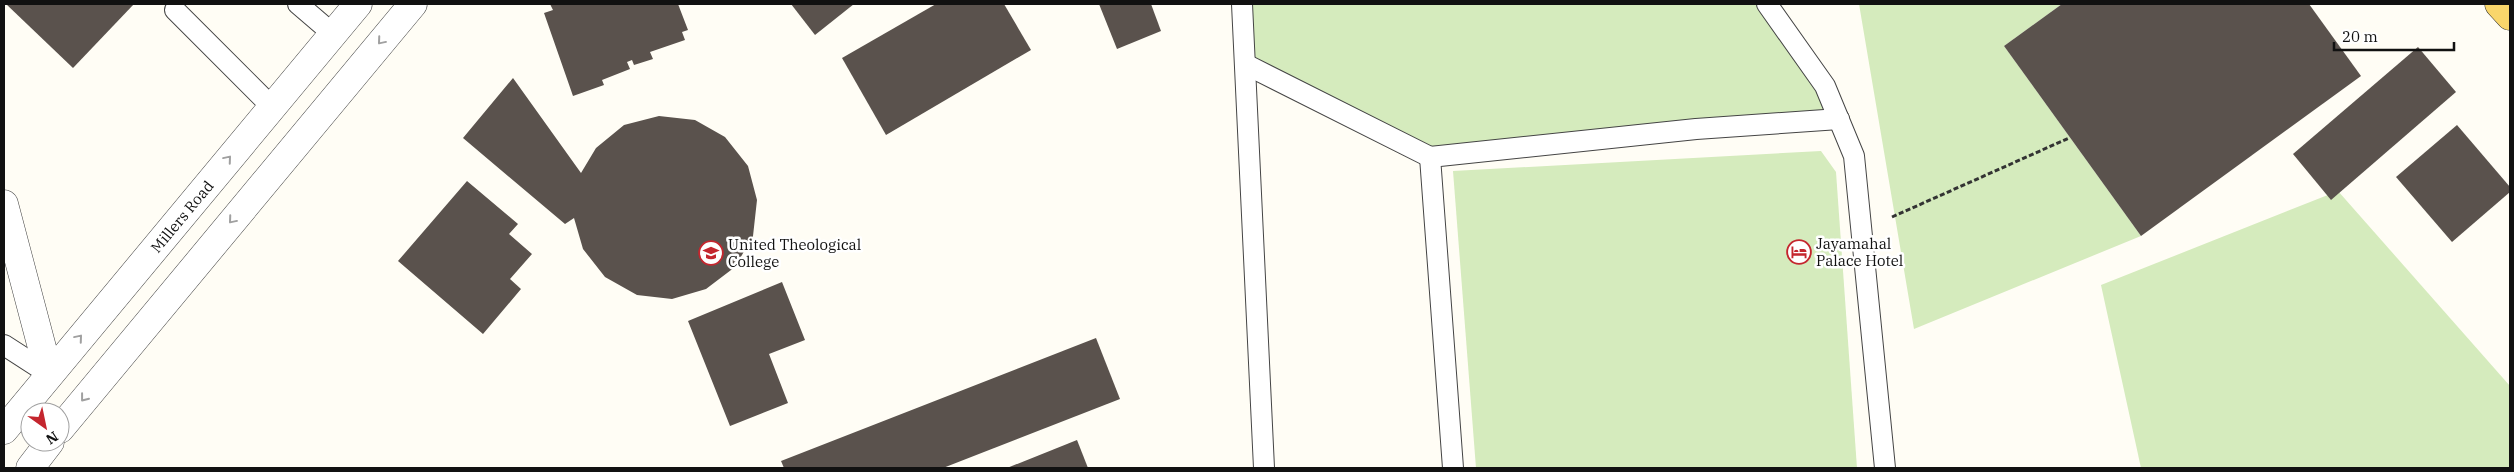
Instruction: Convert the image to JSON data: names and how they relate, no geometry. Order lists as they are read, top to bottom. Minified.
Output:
{"streets":{"street":["Millers Road"]},"places":{"hotel":["Jayamahal Palace Hotel"],"school or university":["United Theological College"]},"scale_bar":"20 m","north":"bottom right"}
